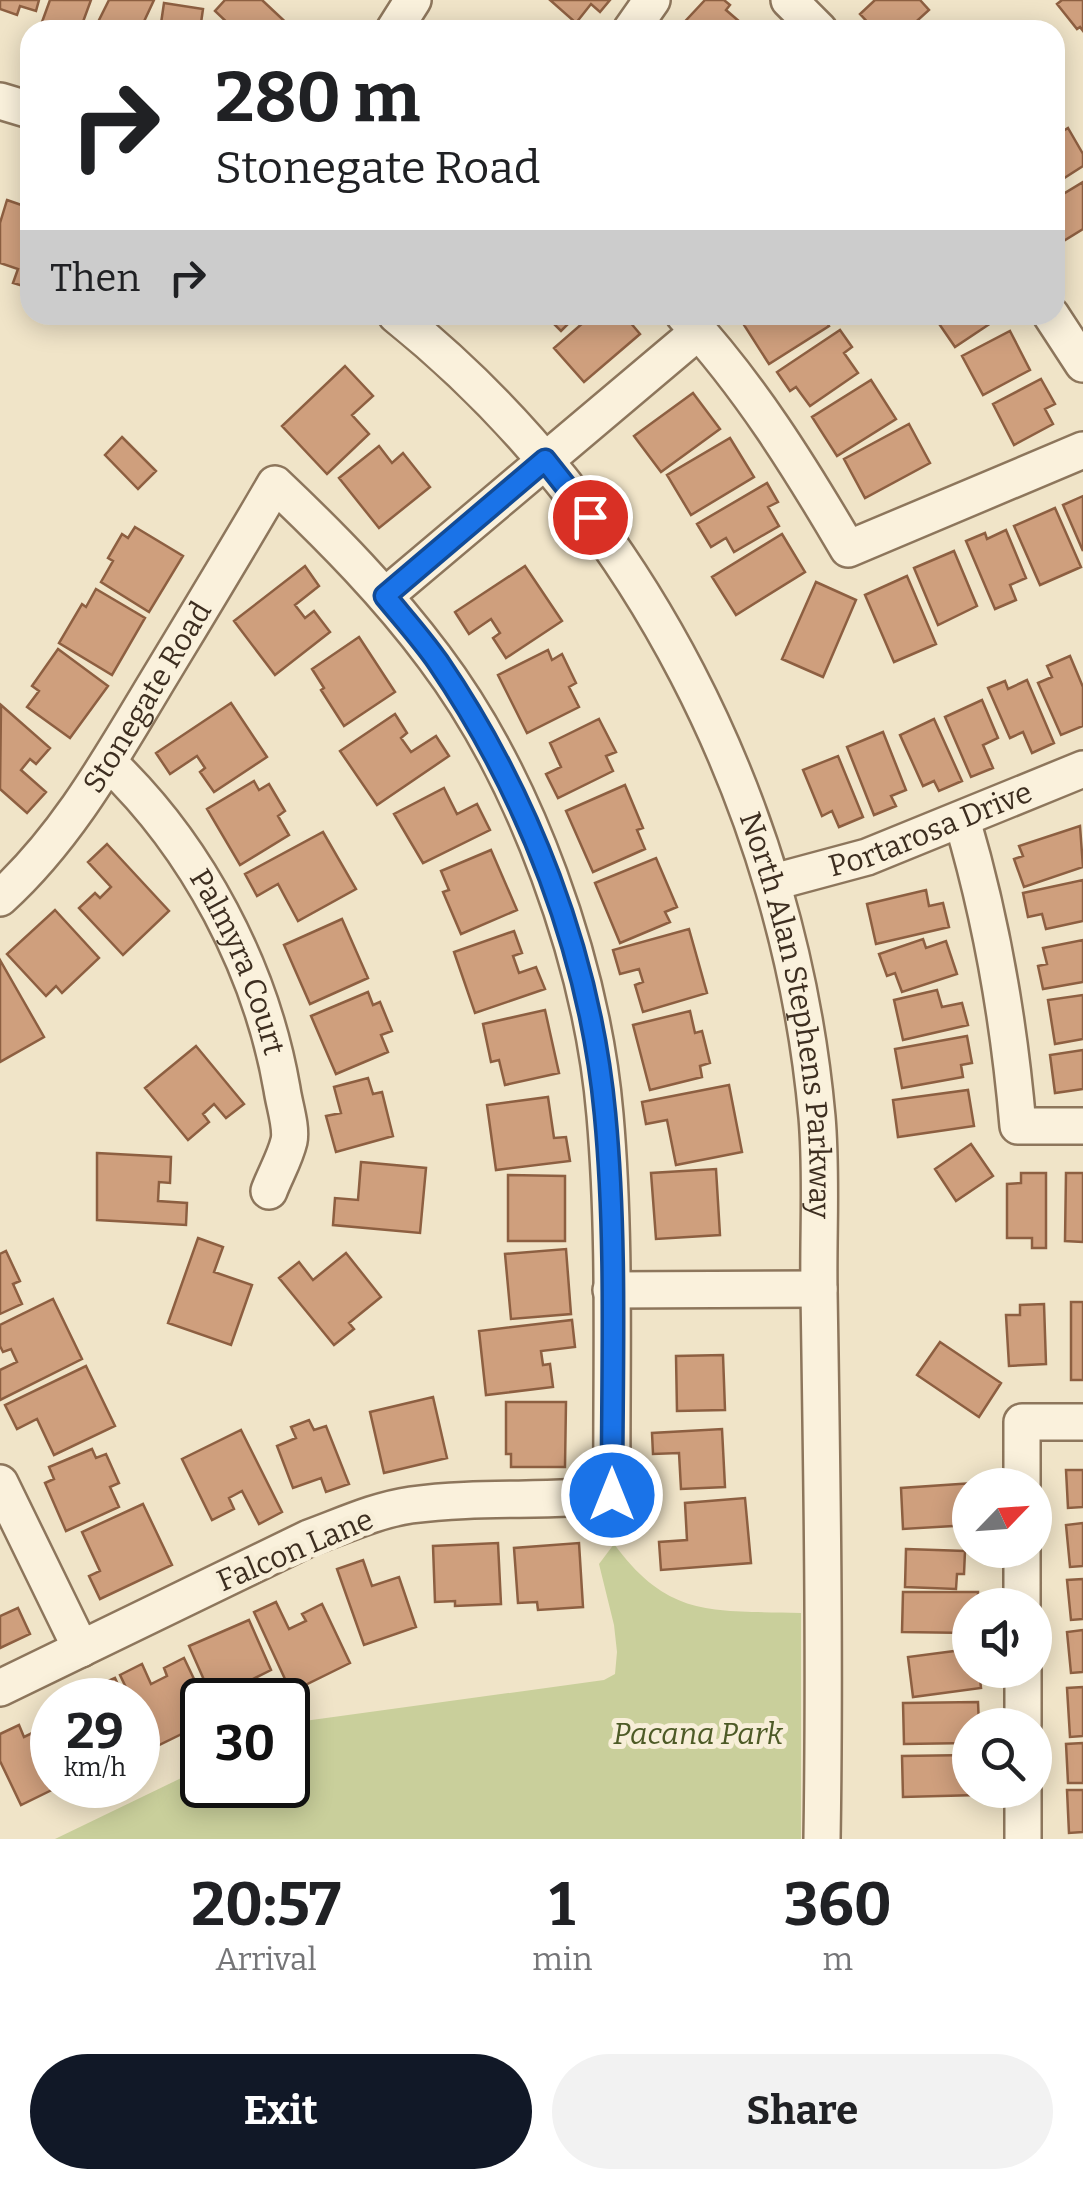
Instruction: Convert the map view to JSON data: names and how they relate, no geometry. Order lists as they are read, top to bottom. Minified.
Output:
{"streets":{"street":["Stonegate Road","Portarosa Drive","Palmyra Court","North Alan Stephens Parkway","Falcon Lane"]},"crossings":[["Stonegate Road","Palmyra Court"],["Portarosa Drive","North Alan Stephens Parkway"]],"parks":["Pacana Park"],"north":"top right","page":{"turn":["280 m","Stonegate Road"],"then":"Then","speed":"29 km/h","limit":"30","eta":["20:57","Arrival","1","min","360","m"],"buttons":["Exit","Share"]}}
